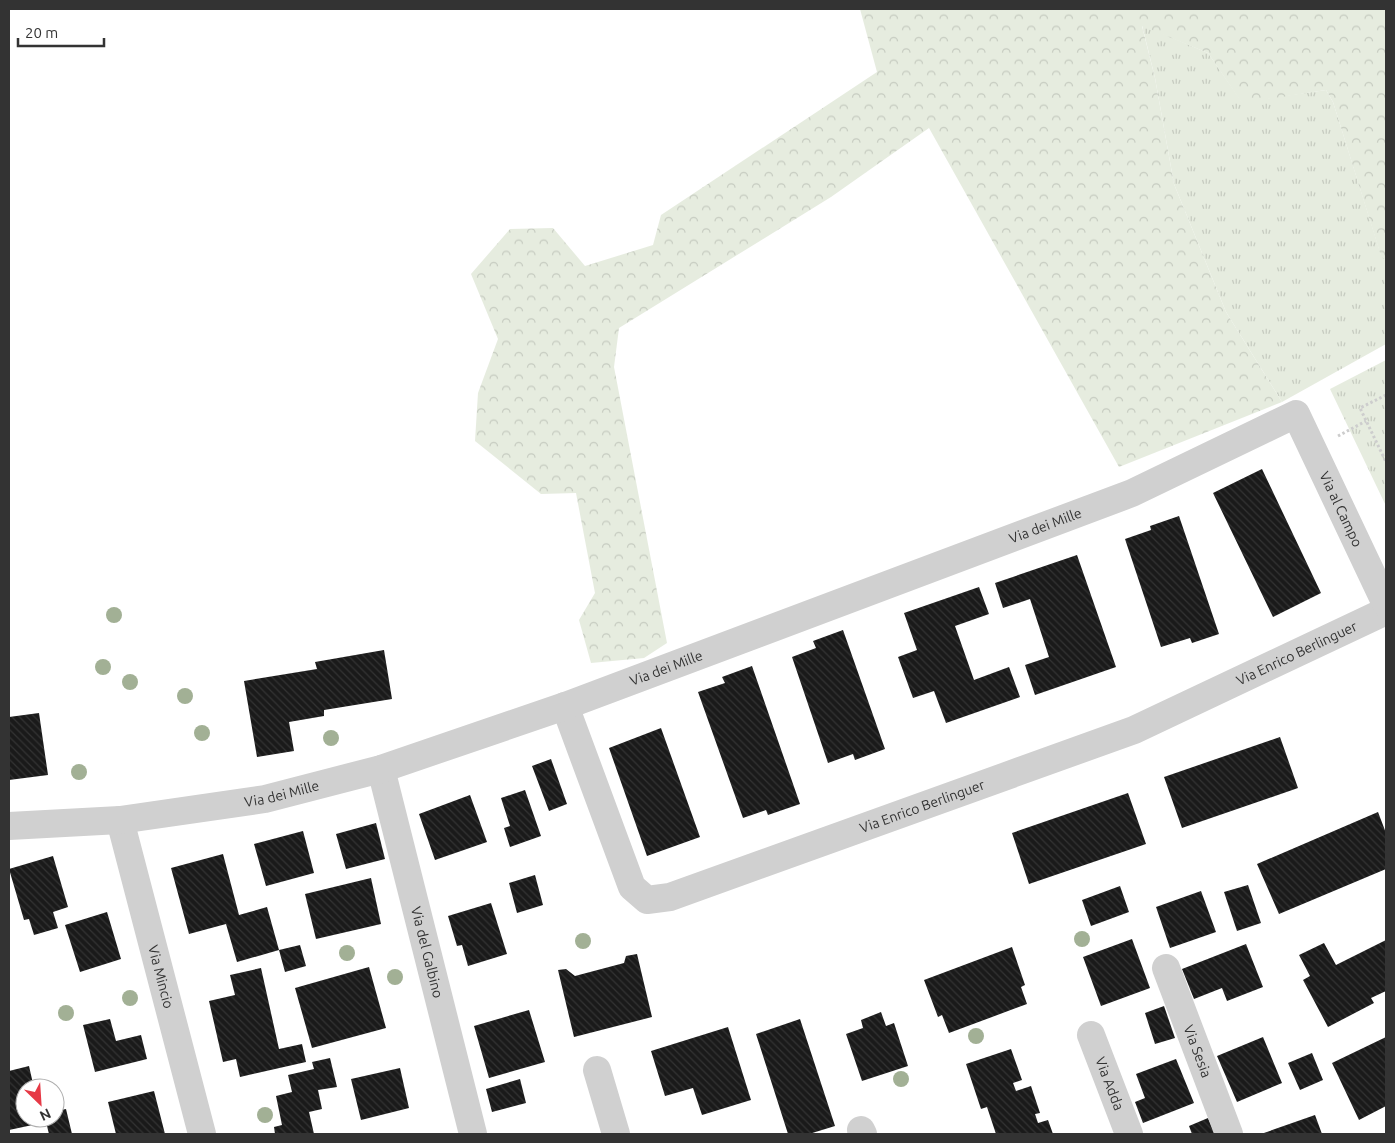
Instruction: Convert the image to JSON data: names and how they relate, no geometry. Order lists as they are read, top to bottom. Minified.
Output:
{"streets":{"street":["Via al Campo","Via dei Mille","Via Enrico Berlinguer","Via del Galbino","Via Mincio","Via Sesia","Via Adda"]},"crossings":[["Via al Campo","Via dei Mille"],["Via dei Mille","Via Enrico Berlinguer"],["Via dei Mille","Via del Galbino"],["Via dei Mille","Via Mincio"]],"scale_bar":"20 m","north":"bottom right"}
